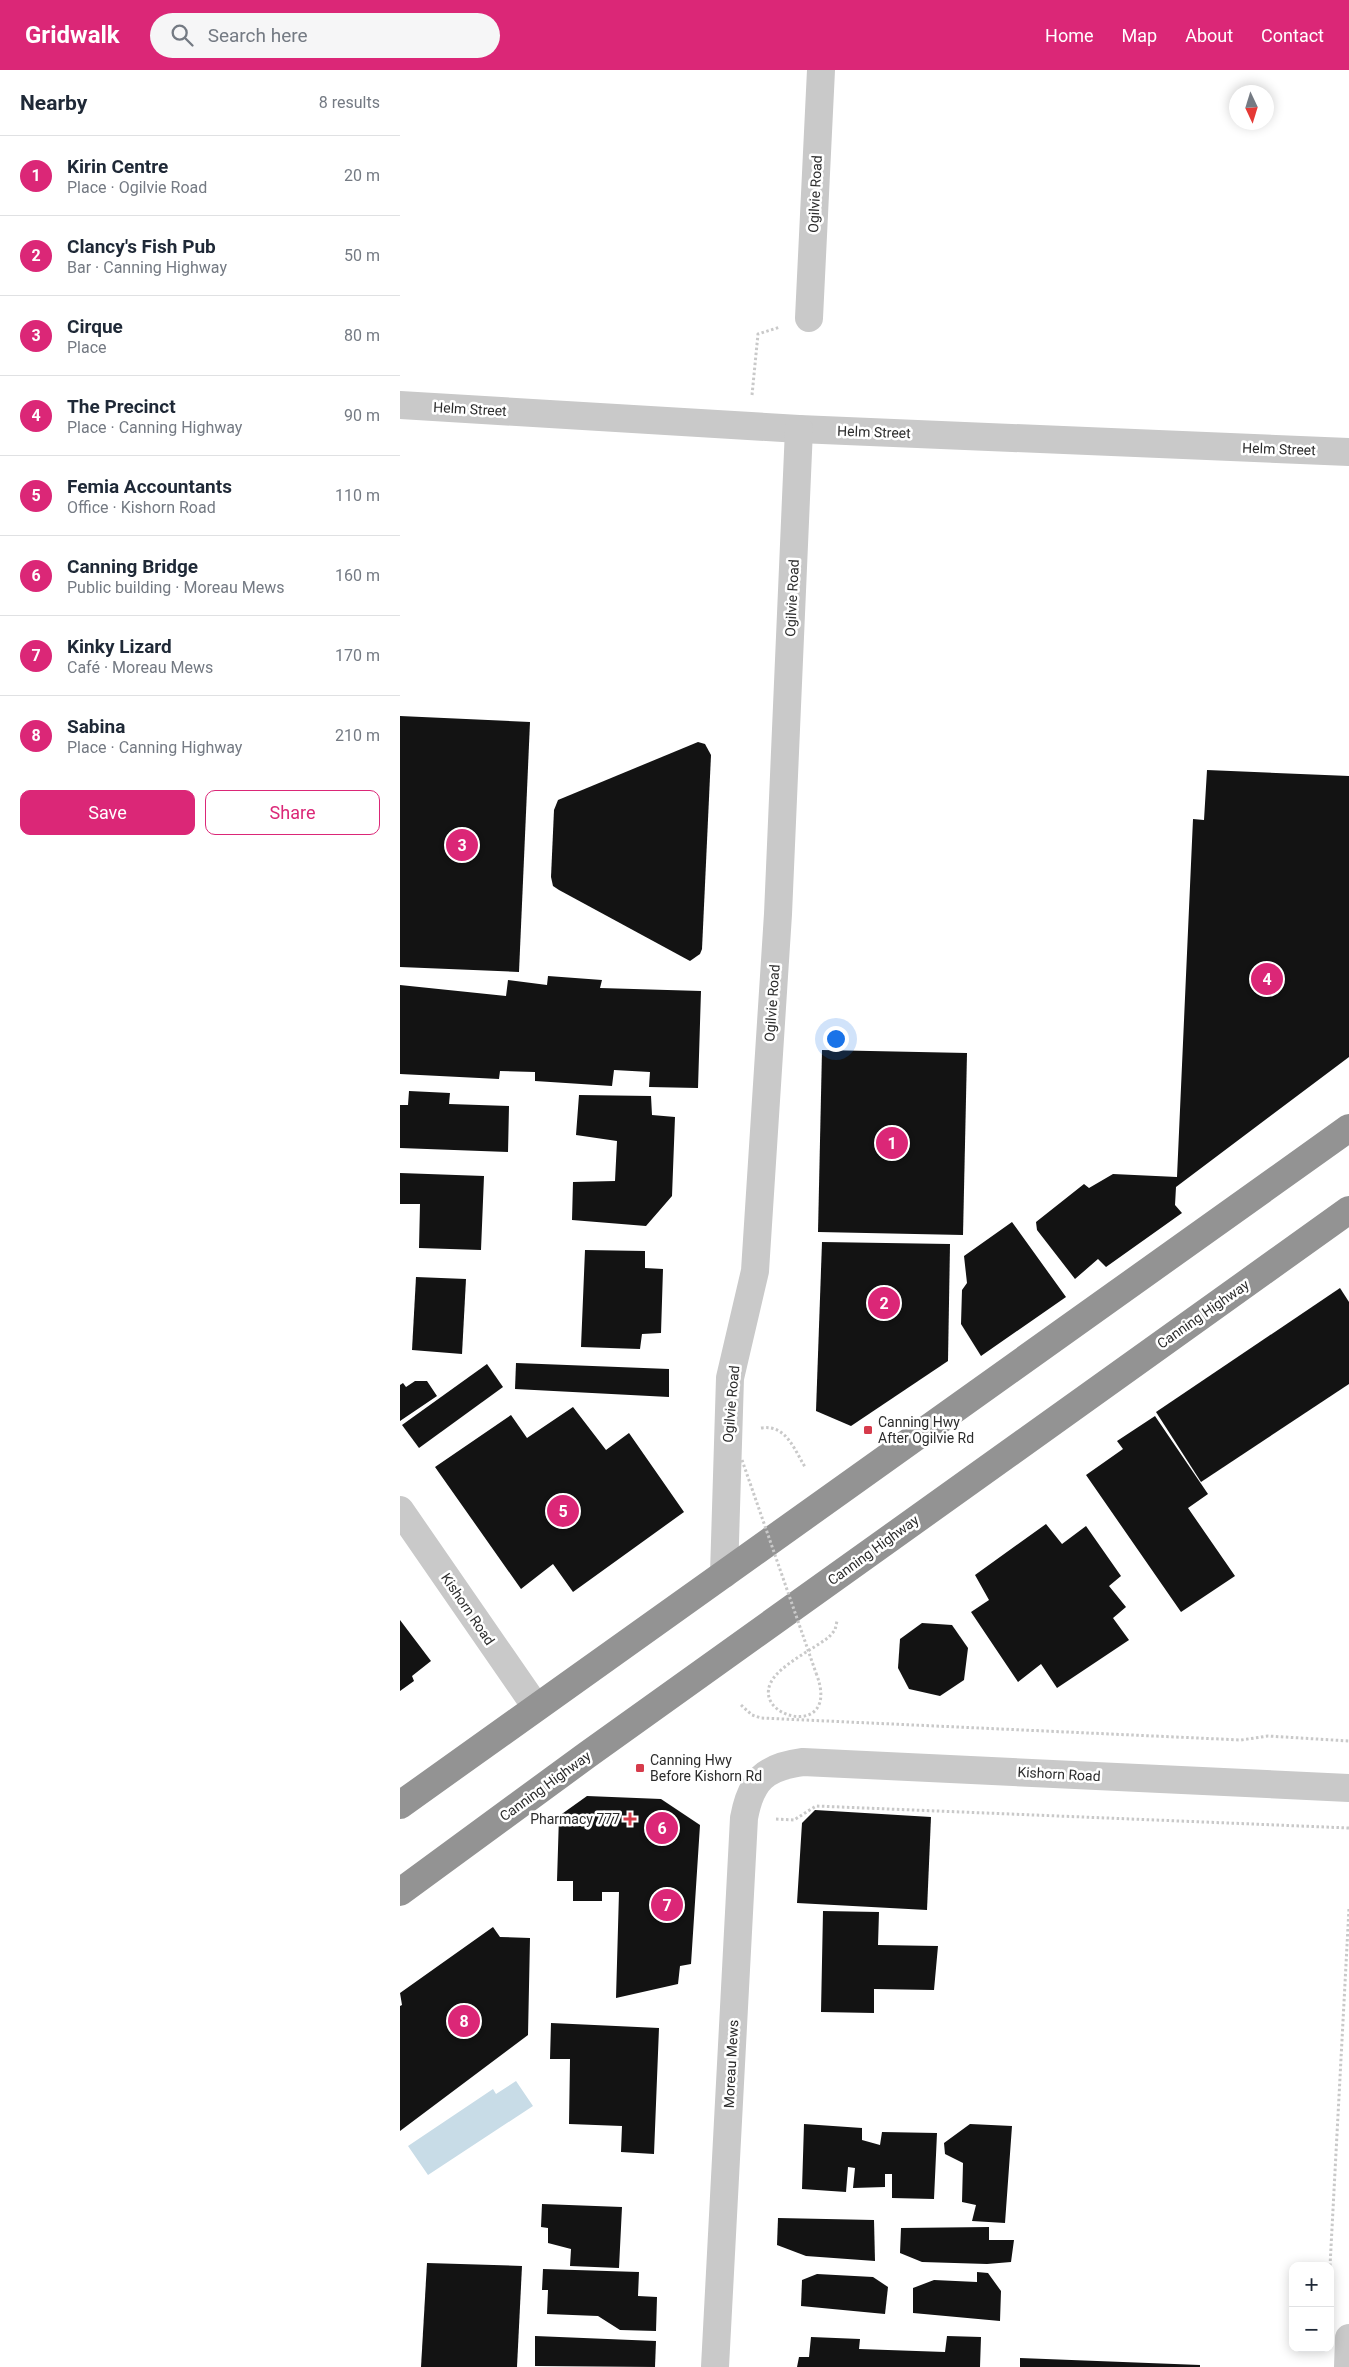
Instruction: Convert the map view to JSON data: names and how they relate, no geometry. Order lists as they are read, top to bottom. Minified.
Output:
{"streets":{"highway":["Canning Highway"],"street":["Ogilvie Road","Helm Street","Kishorn Road","Moreau Mews"]},"crossings":[["Ogilvie Road","Helm Street"],["Kishorn Road","Moreau Mews"]],"places":{"transit":["Canning Hwy After Ogilvie Rd","Canning Hwy Before Kishorn Rd"],"health":["Pharmacy 777"]},"north":"bottom","page":{"header":"Gridwalk","search":"Search here","nav":["Home","Map","About","Contact"],"heading":["Nearby","8 results"],"list":[{"mark":"1","name":"Kirin Centre","note":"Place · Ogilvie Road","value":"20 m"},{"mark":"2","name":"Clancy's Fish Pub","note":"Bar · Canning Highway","value":"50 m"},{"mark":"3","name":"Cirque","note":"Place","value":"80 m"},{"mark":"4","name":"The Precinct","note":"Place · Canning Highway","value":"90 m"},{"mark":"5","name":"Femia Accountants","note":"Office · Kishorn Road","value":"110 m"},{"mark":"6","name":"Canning Bridge","note":"Public building · Moreau Mews","value":"160 m"},{"mark":"7","name":"Kinky Lizard","note":"Café · Moreau Mews","value":"170 m"},{"mark":"8","name":"Sabina","note":"Place · Canning Highway","value":"210 m"}],"buttons":["Save","Share"],"pins":["3","4","1","2","5","6","7","8"],"map_buttons":["+","−"]}}
